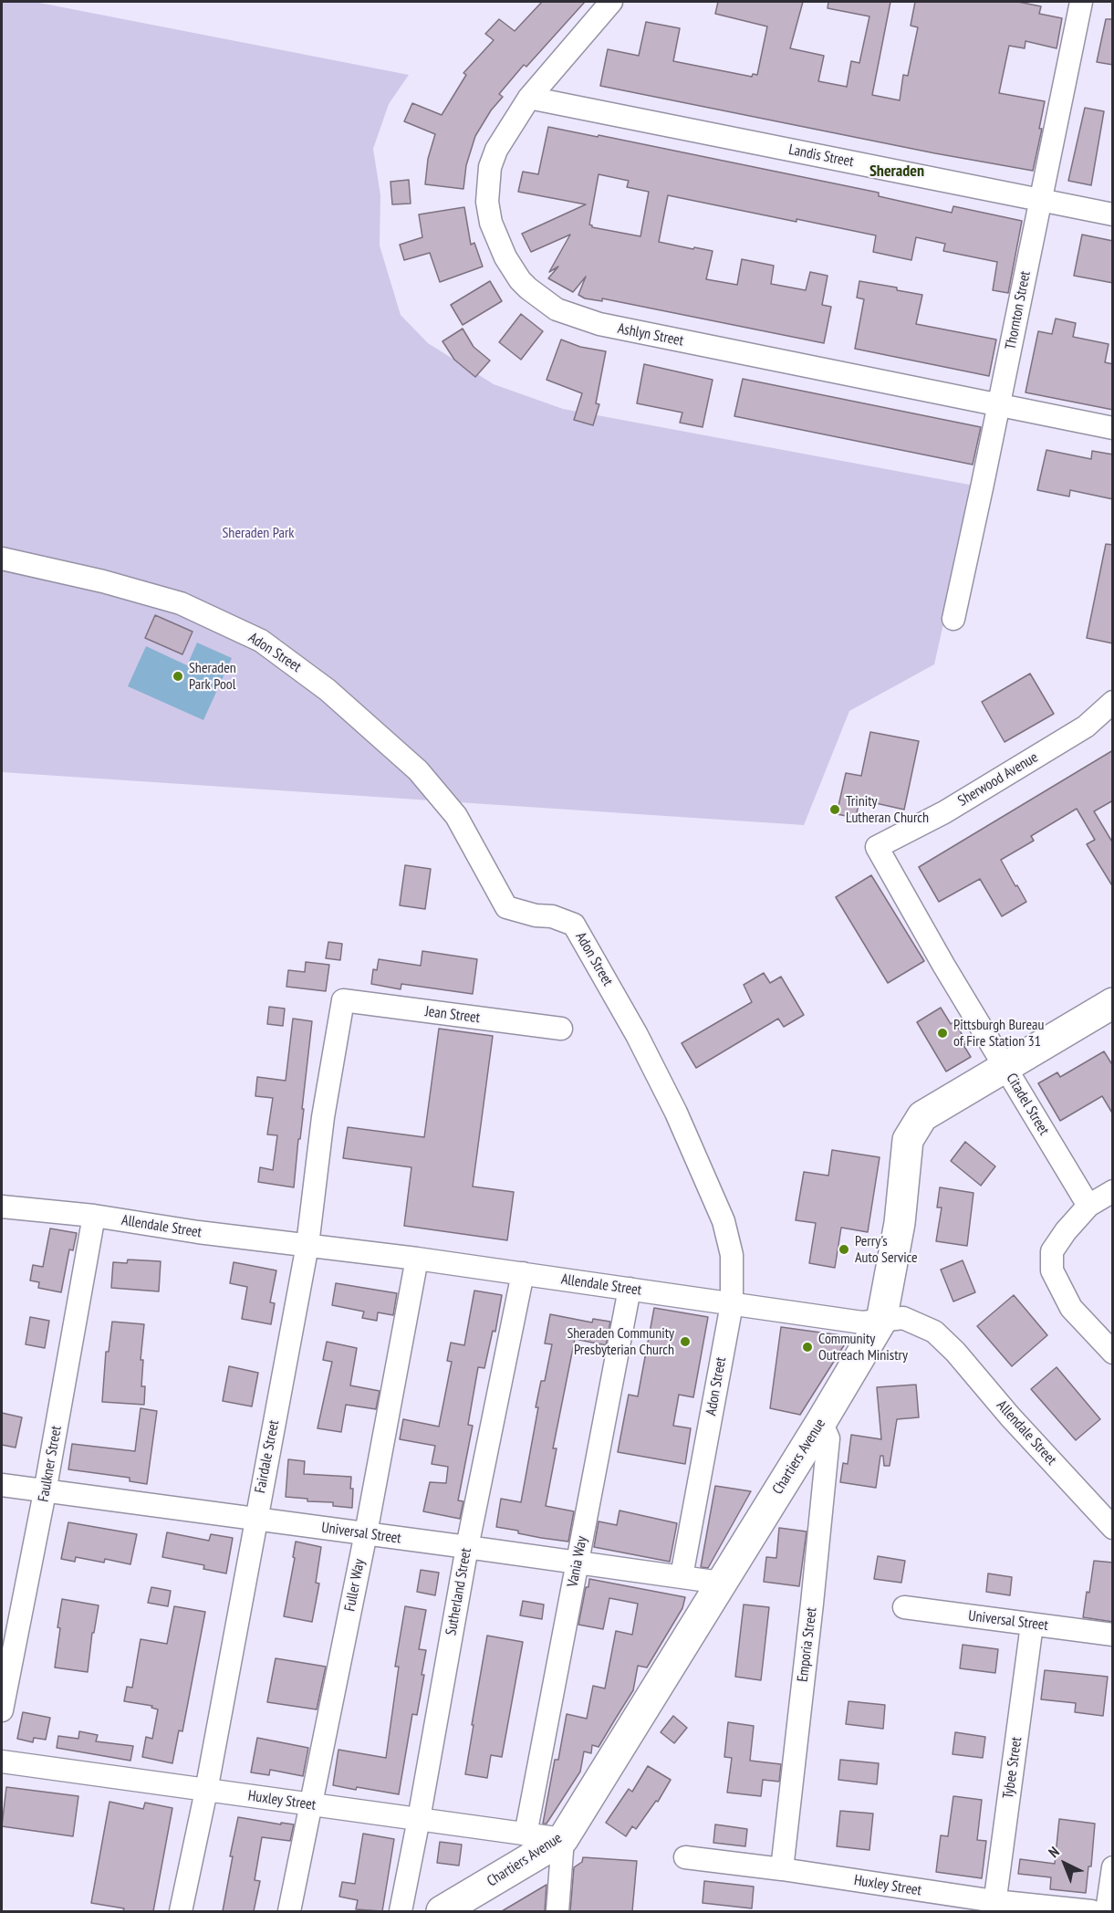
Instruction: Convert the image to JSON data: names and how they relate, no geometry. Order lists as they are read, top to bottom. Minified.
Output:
{"streets":{"street":["Landis Street","Thornton Street","Ashlyn Street","Adon Street","Sherwood Avenue","Jean Street","Citadel Street","Allendale Street","Fairdale Street","Chartiers Avenue","Faulkner Street","Universal Street","Vania Way","Fuller Way","Sutherland Street","Emporia Street","Tybee Street","Huxley Street"]},"crossings":[["Landis Street","Thornton Street"],["Landis Street","Ashlyn Street"],["Thornton Street","Ashlyn Street"],["Adon Street","Allendale Street"],["Adon Street","Universal Street"],["Sherwood Avenue","Citadel Street"],["Jean Street","Fairdale Street"],["Citadel Street","Chartiers Avenue"],["Allendale Street","Fairdale Street"],["Allendale Street","Chartiers Avenue"],["Allendale Street","Faulkner Street"],["Allendale Street","Vania Way"],["Allendale Street","Fuller Way"],["Allendale Street","Sutherland Street"],["Fairdale Street","Universal Street"],["Fairdale Street","Huxley Street"],["Chartiers Avenue","Universal Street"],["Chartiers Avenue","Emporia Street"],["Chartiers Avenue","Huxley Street"],["Faulkner Street","Universal Street"],["Universal Street","Vania Way"],["Universal Street","Fuller Way"],["Universal Street","Sutherland Street"],["Universal Street","Tybee Street"],["Vania Way","Huxley Street"],["Fuller Way","Huxley Street"],["Sutherland Street","Huxley Street"],["Emporia Street","Huxley Street"],["Tybee Street","Huxley Street"]],"districts":["Sheraden"],"parks":["Sheraden Park"],"places":["Sheraden Park Pool","Trinity Lutheran Church","Pittsburgh Bureau of Fire Station 31","Perry's Auto Service","Sheraden Community Presbyterian Church","Community Outreach Ministry"],"north":"top left"}
